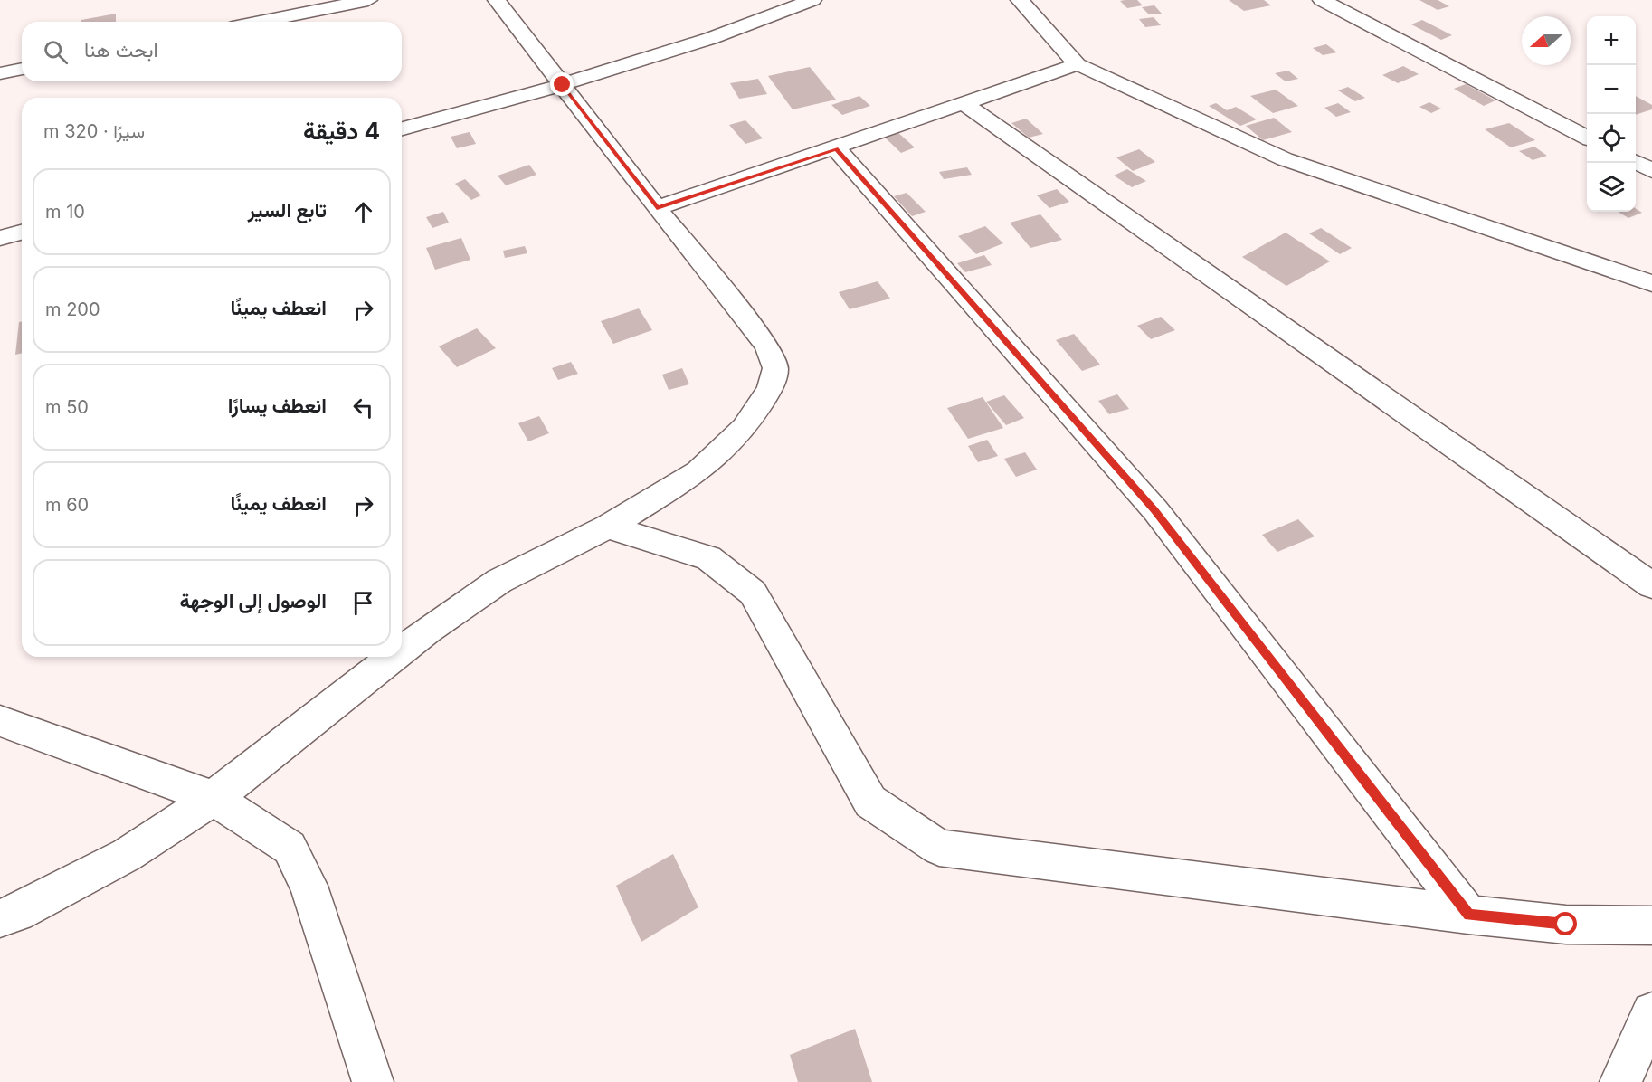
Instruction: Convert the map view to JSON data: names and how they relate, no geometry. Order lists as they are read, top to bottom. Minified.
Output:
{"north":"left","page":{"map_buttons":["+","−"],"search":"ابحث هنا","heading":["4 دقيقة","سيرًا · 320 m"],"list":[["تابع السير","10 m"],["انعطف يمينًا","200 m"],["انعطف يسارًا","50 m"],["انعطف يمينًا","60 m"],"الوصول إلى الوجهة"]}}
